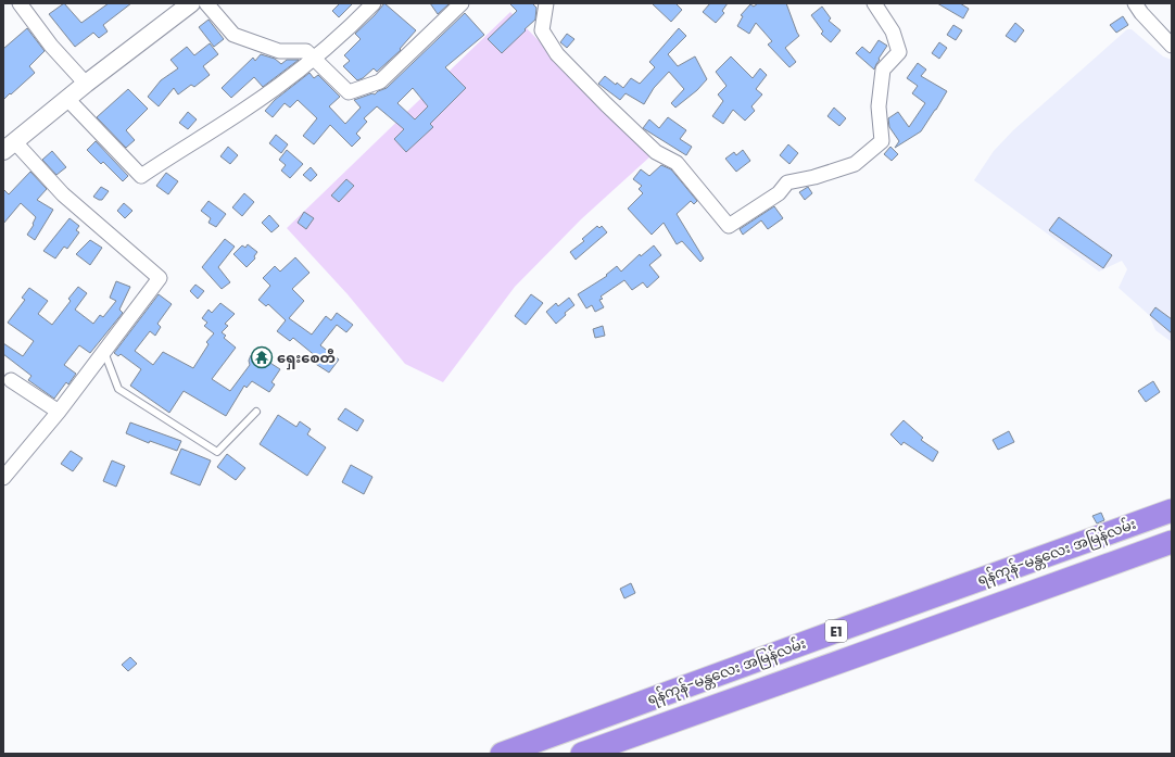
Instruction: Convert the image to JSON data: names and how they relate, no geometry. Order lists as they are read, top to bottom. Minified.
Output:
{"streets":{"highway":["ရန်ကုန်-မန္တလေး အမြန်လမ်း","E1"]},"places":{"temple":["ရှေးစေတီ"]}}
